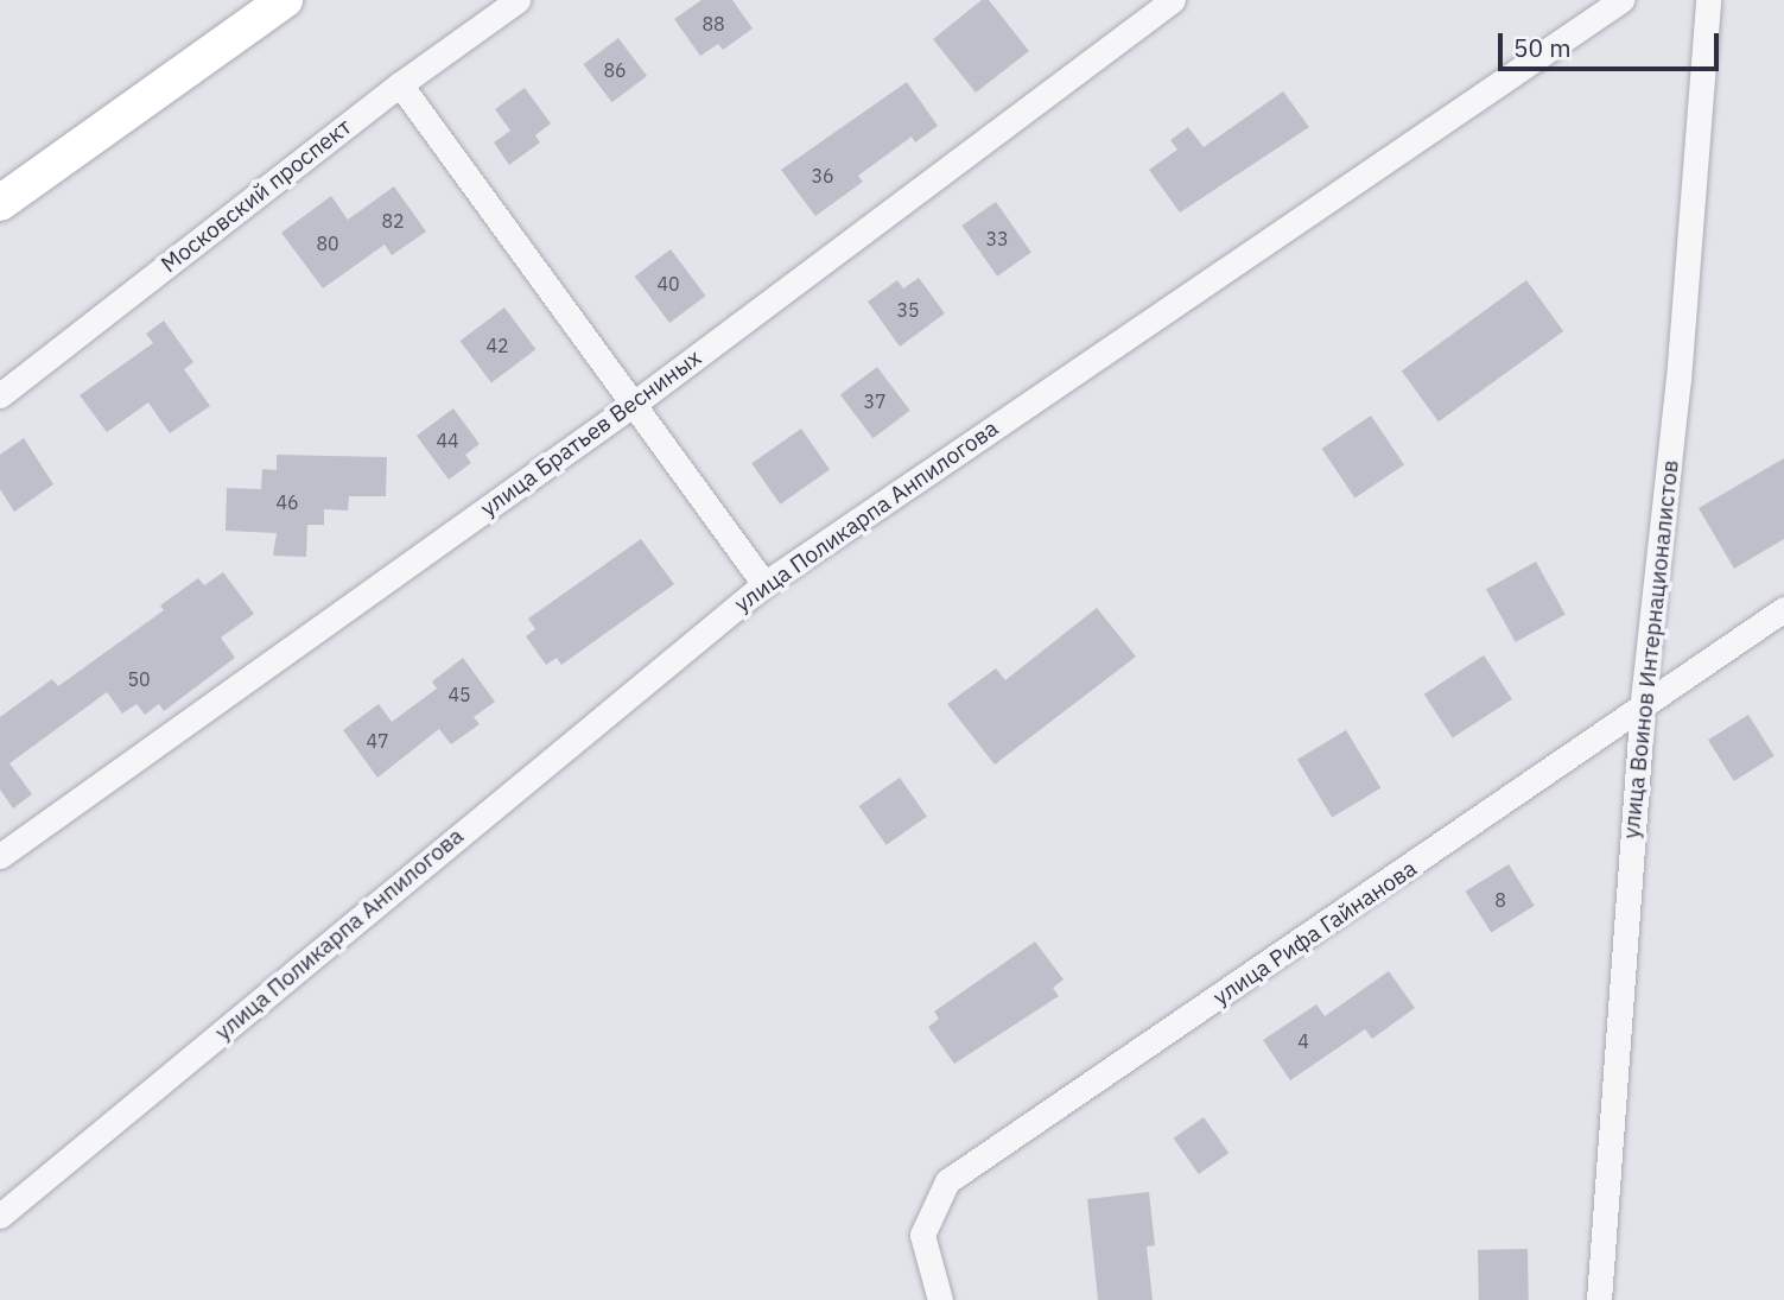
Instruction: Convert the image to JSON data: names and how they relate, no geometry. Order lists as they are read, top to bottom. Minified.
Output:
{"streets":{"street":["Московский проспект","улица Братьев Весниных","улица Поликарпа Анпилогова","улица Воинов Интернационалистов","улица Рифа Гайнанова"]},"crossings":[["улица Воинов Интернационалистов","улица Рифа Гайнанова"]],"house_numbers":["88","86","36","82","33","80","40","35","42","37","44","46","50","45","47","8","4"],"scale_bar":"50 m"}
